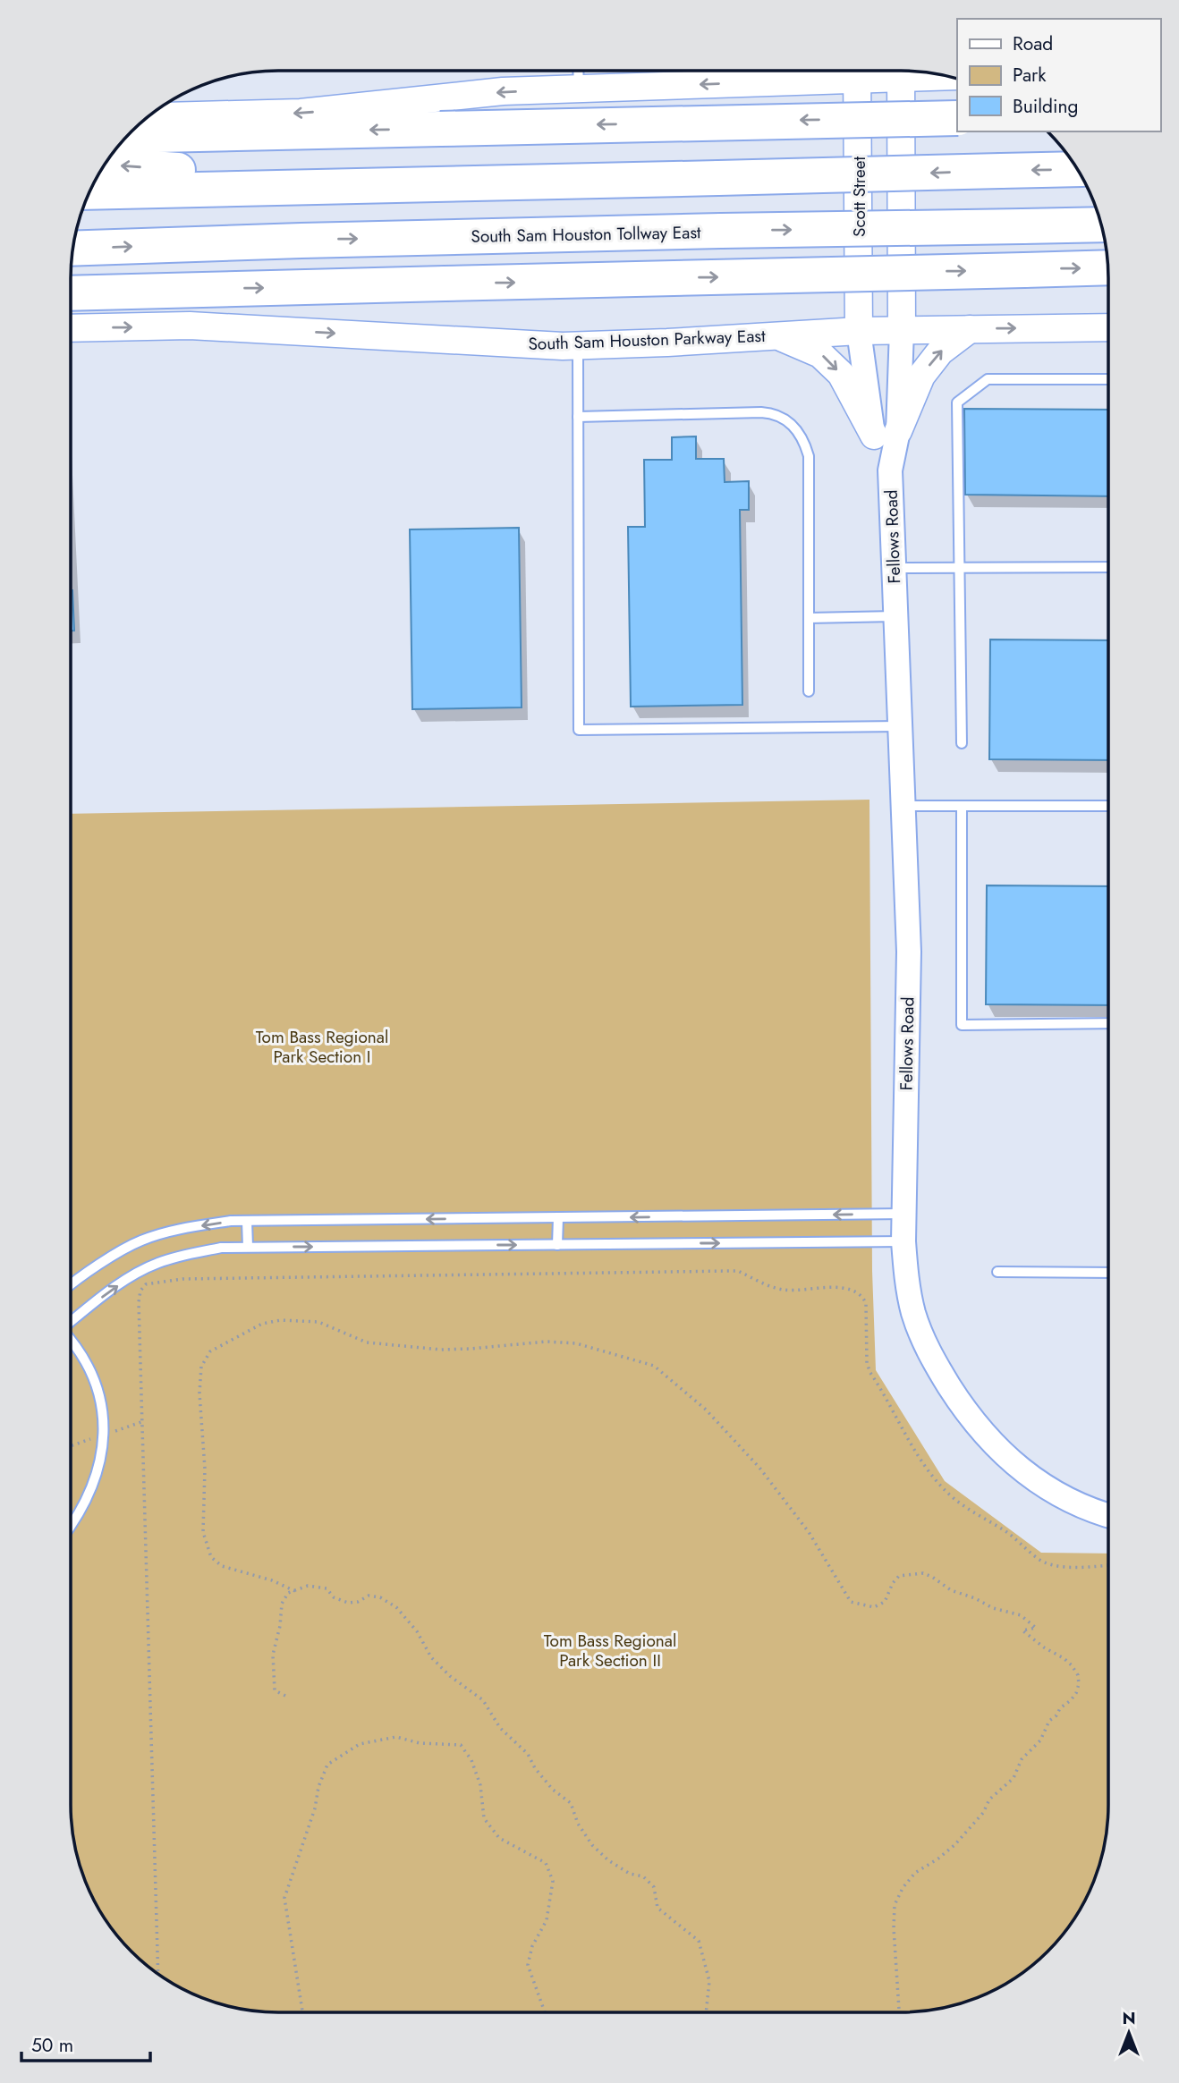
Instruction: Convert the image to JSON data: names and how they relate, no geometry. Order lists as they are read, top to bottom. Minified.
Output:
{"streets":{"highway":["South Sam Houston Tollway East"],"main road":["Scott Street","South Sam Houston Parkway East"],"street":["Fellows Road"]},"crossings":[["Scott Street","South Sam Houston Parkway East"],["Scott Street","Fellows Road"],["South Sam Houston Parkway East","Fellows Road"]],"parks":["Tom Bass Regional Park Section I","Tom Bass Regional Park Section II"],"legend":["Road","Park","Building"],"scale_bar":"50 m","north":"top"}
